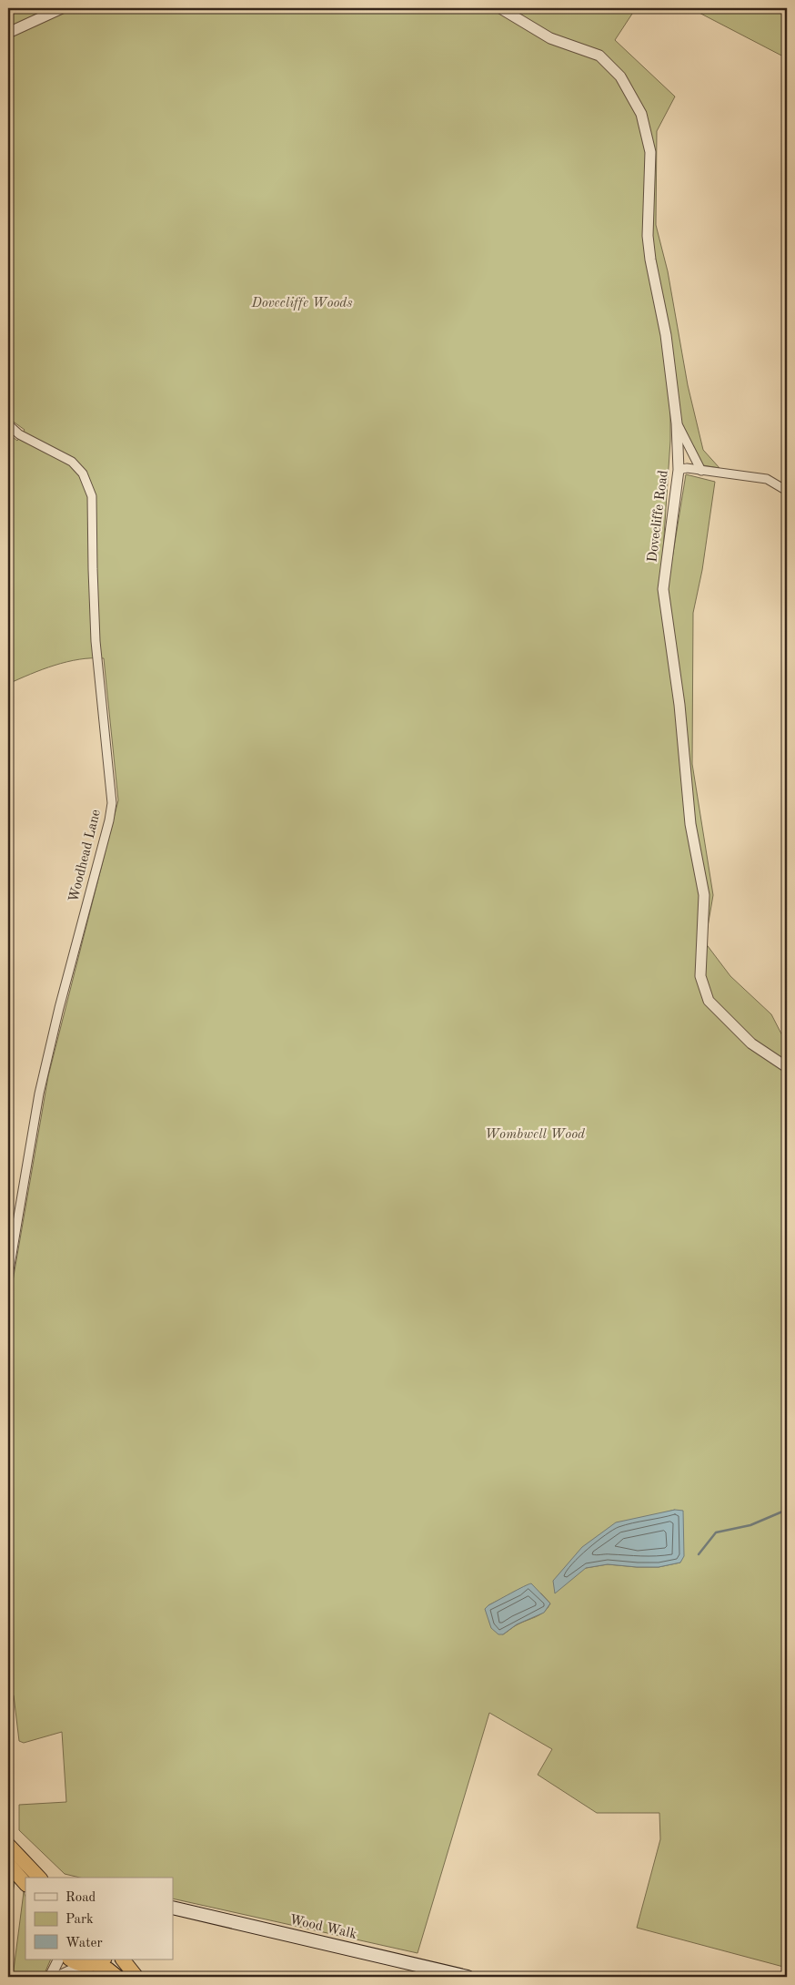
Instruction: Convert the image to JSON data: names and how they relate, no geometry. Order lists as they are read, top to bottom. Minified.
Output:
{"streets":{"main road":["Wood Walk"],"street":["Dovecliffe Road","Woodhead Lane"]},"parks":["Dovecliffe Woods","Wombwell Wood"],"legend":["Road","Park","Water"]}
